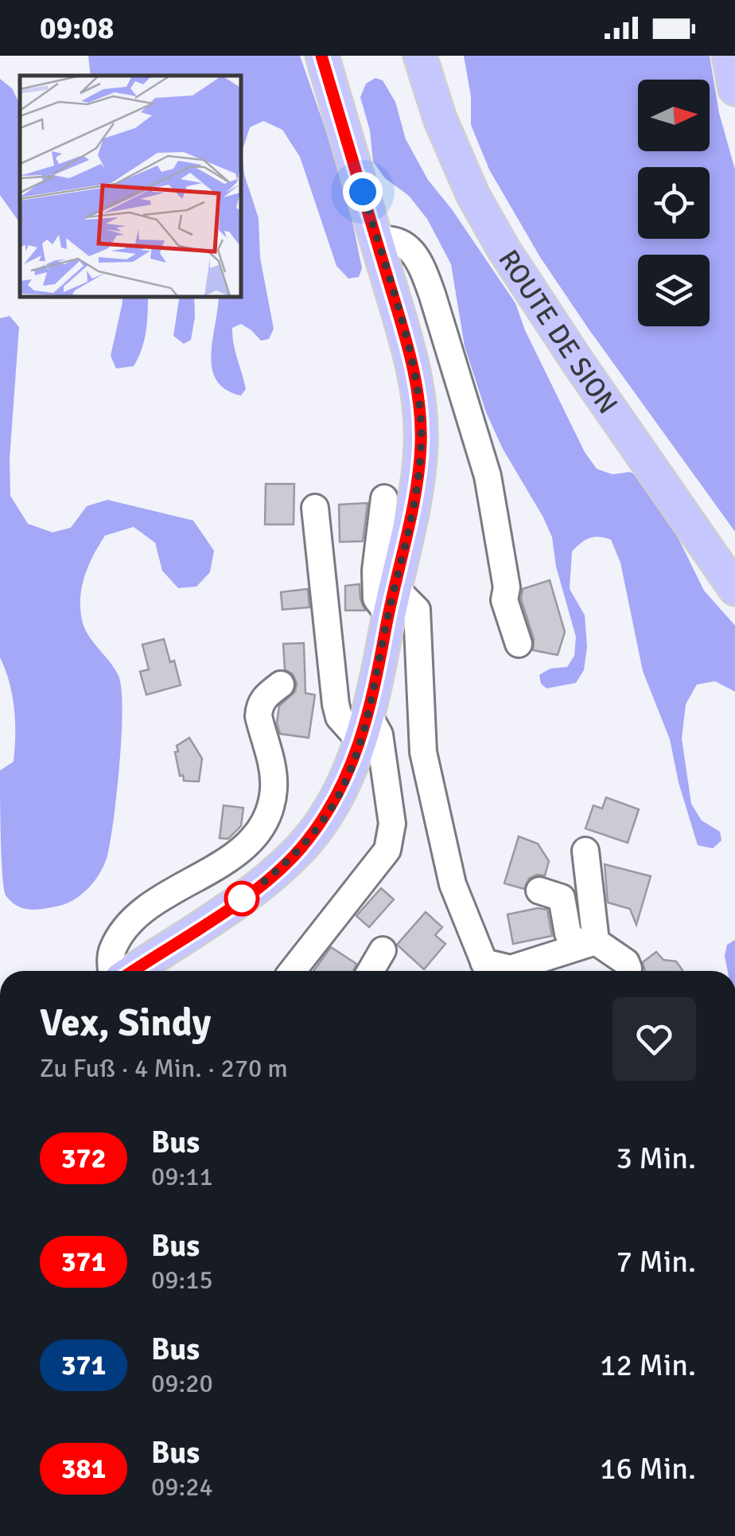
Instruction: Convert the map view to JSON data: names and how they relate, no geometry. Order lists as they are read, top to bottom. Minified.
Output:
{"streets":{"main road":["ROUTE DE SION"]},"lines":["bus line 372"],"north":"right","page":{"status":"09:08","heading":["Vex, Sindy","Zu Fuß · 4 Min. · 270 m"],"list":[{"mark":"372","name":"Bus","note":"09:11","value":"3 Min."},{"mark":"371","name":"Bus","note":"09:15","value":"7 Min."},{"mark":"371","name":"Bus","note":"09:20","value":"12 Min."},{"mark":"381","name":"Bus","note":"09:24","value":"16 Min."}]}}
